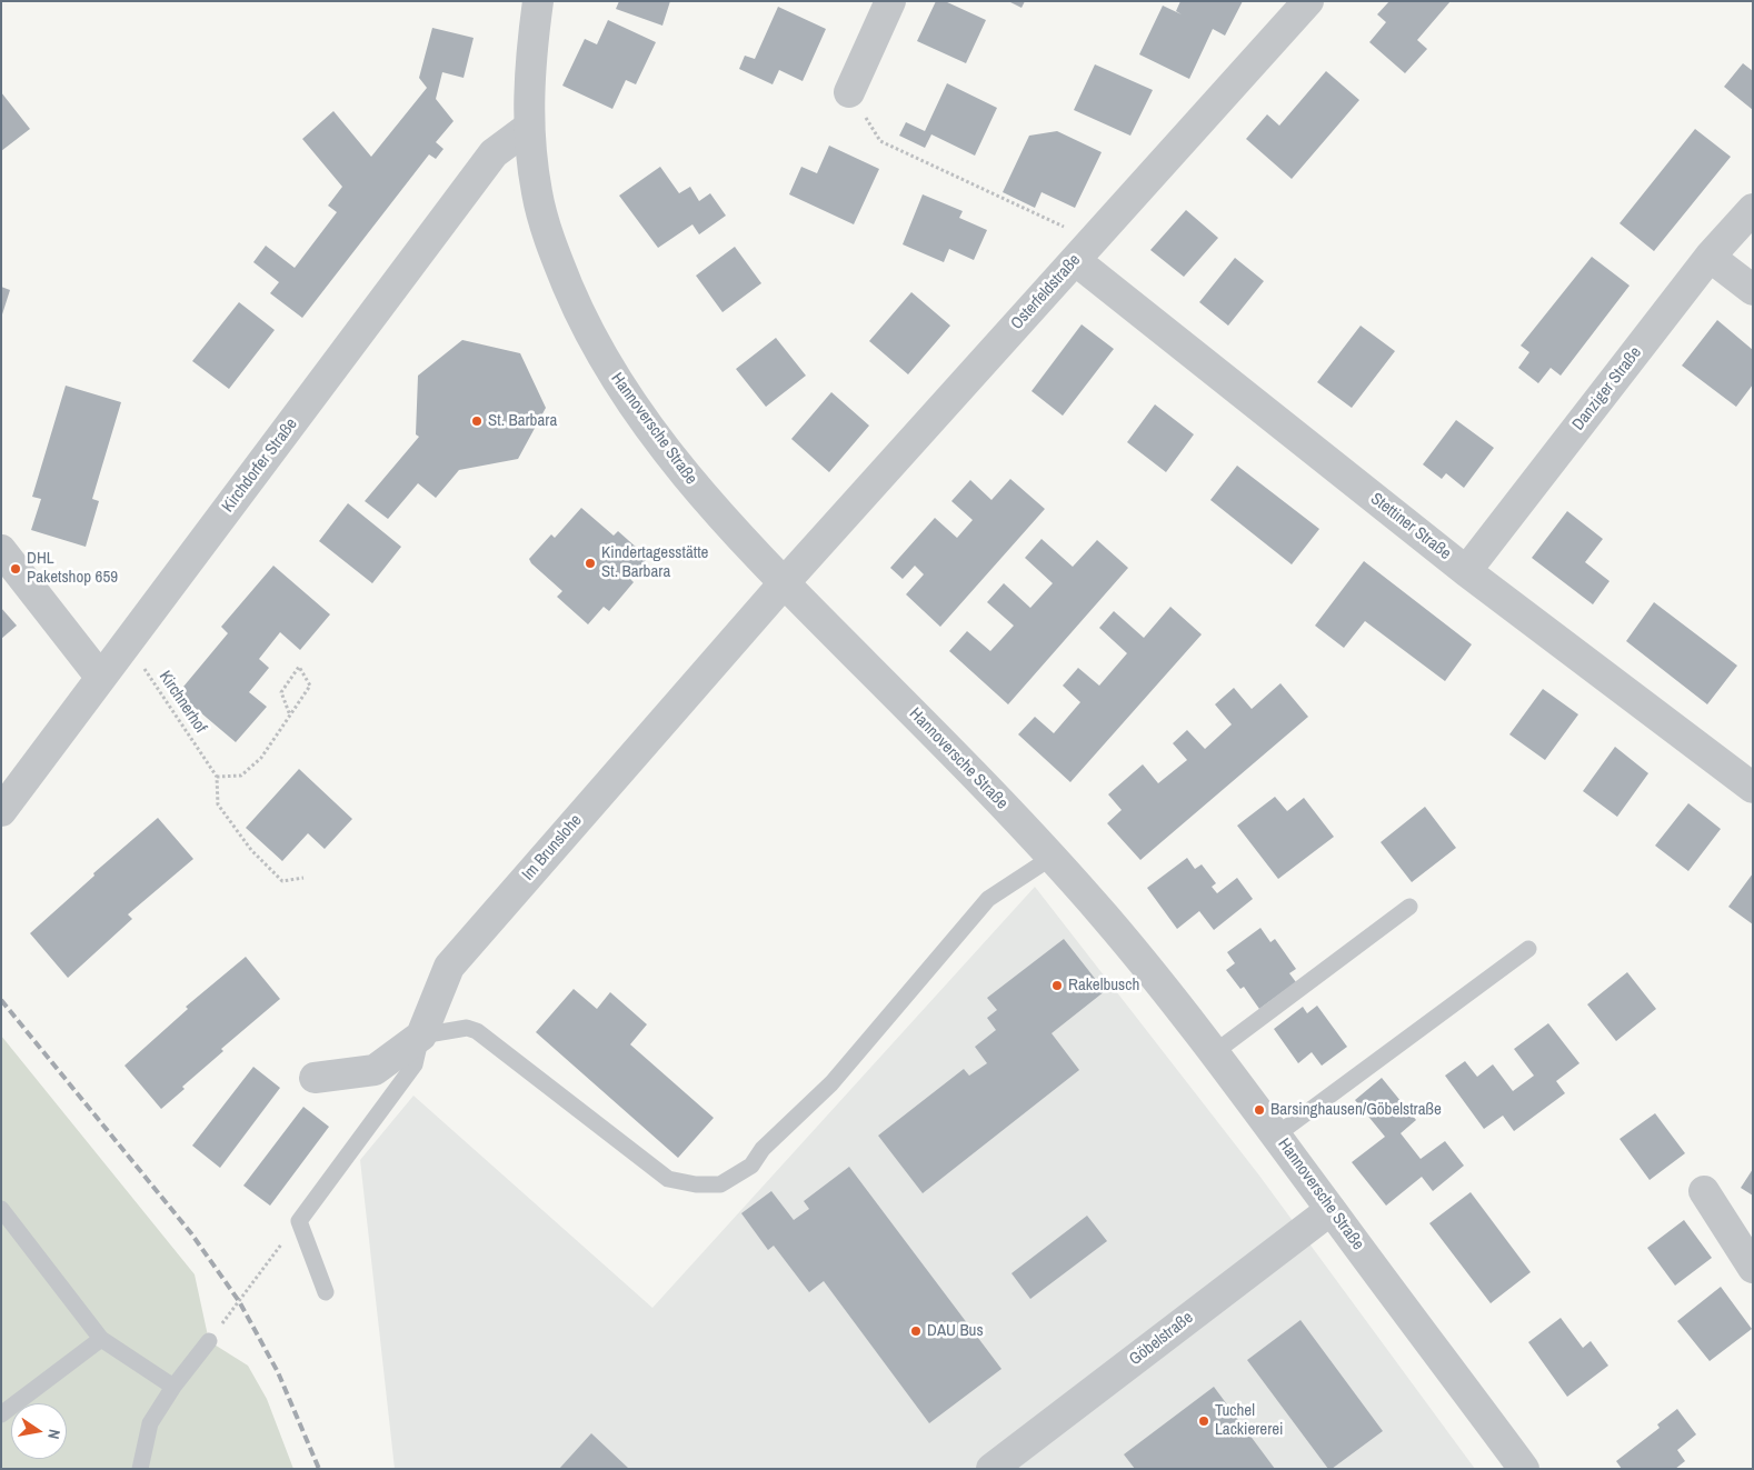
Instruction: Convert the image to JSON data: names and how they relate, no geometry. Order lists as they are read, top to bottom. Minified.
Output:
{"streets":{"street":["Osterfeldstraße","Danziger Straße","Hannoversche Straße","Kirchdorfer Straße","Stettiner Straße","Im Brunslohe","Göbelstraße"],"path":["Kirchnerhof"]},"crossings":[["Osterfeldstraße","Hannoversche Straße"],["Osterfeldstraße","Stettiner Straße"],["Osterfeldstraße","Im Brunslohe"],["Danziger Straße","Stettiner Straße"],["Hannoversche Straße","Kirchdorfer Straße"],["Hannoversche Straße","Im Brunslohe"],["Hannoversche Straße","Göbelstraße"],["Kirchdorfer Straße","Kirchnerhof"]],"places":["St. Barbara","Kindertagesstätte St. Barbara","DHL Paketshop 659","Rakelbusch","Barsinghausen/Göbelstraße","DAU Bus","Tuchel Lackiererei"],"north":"right"}
